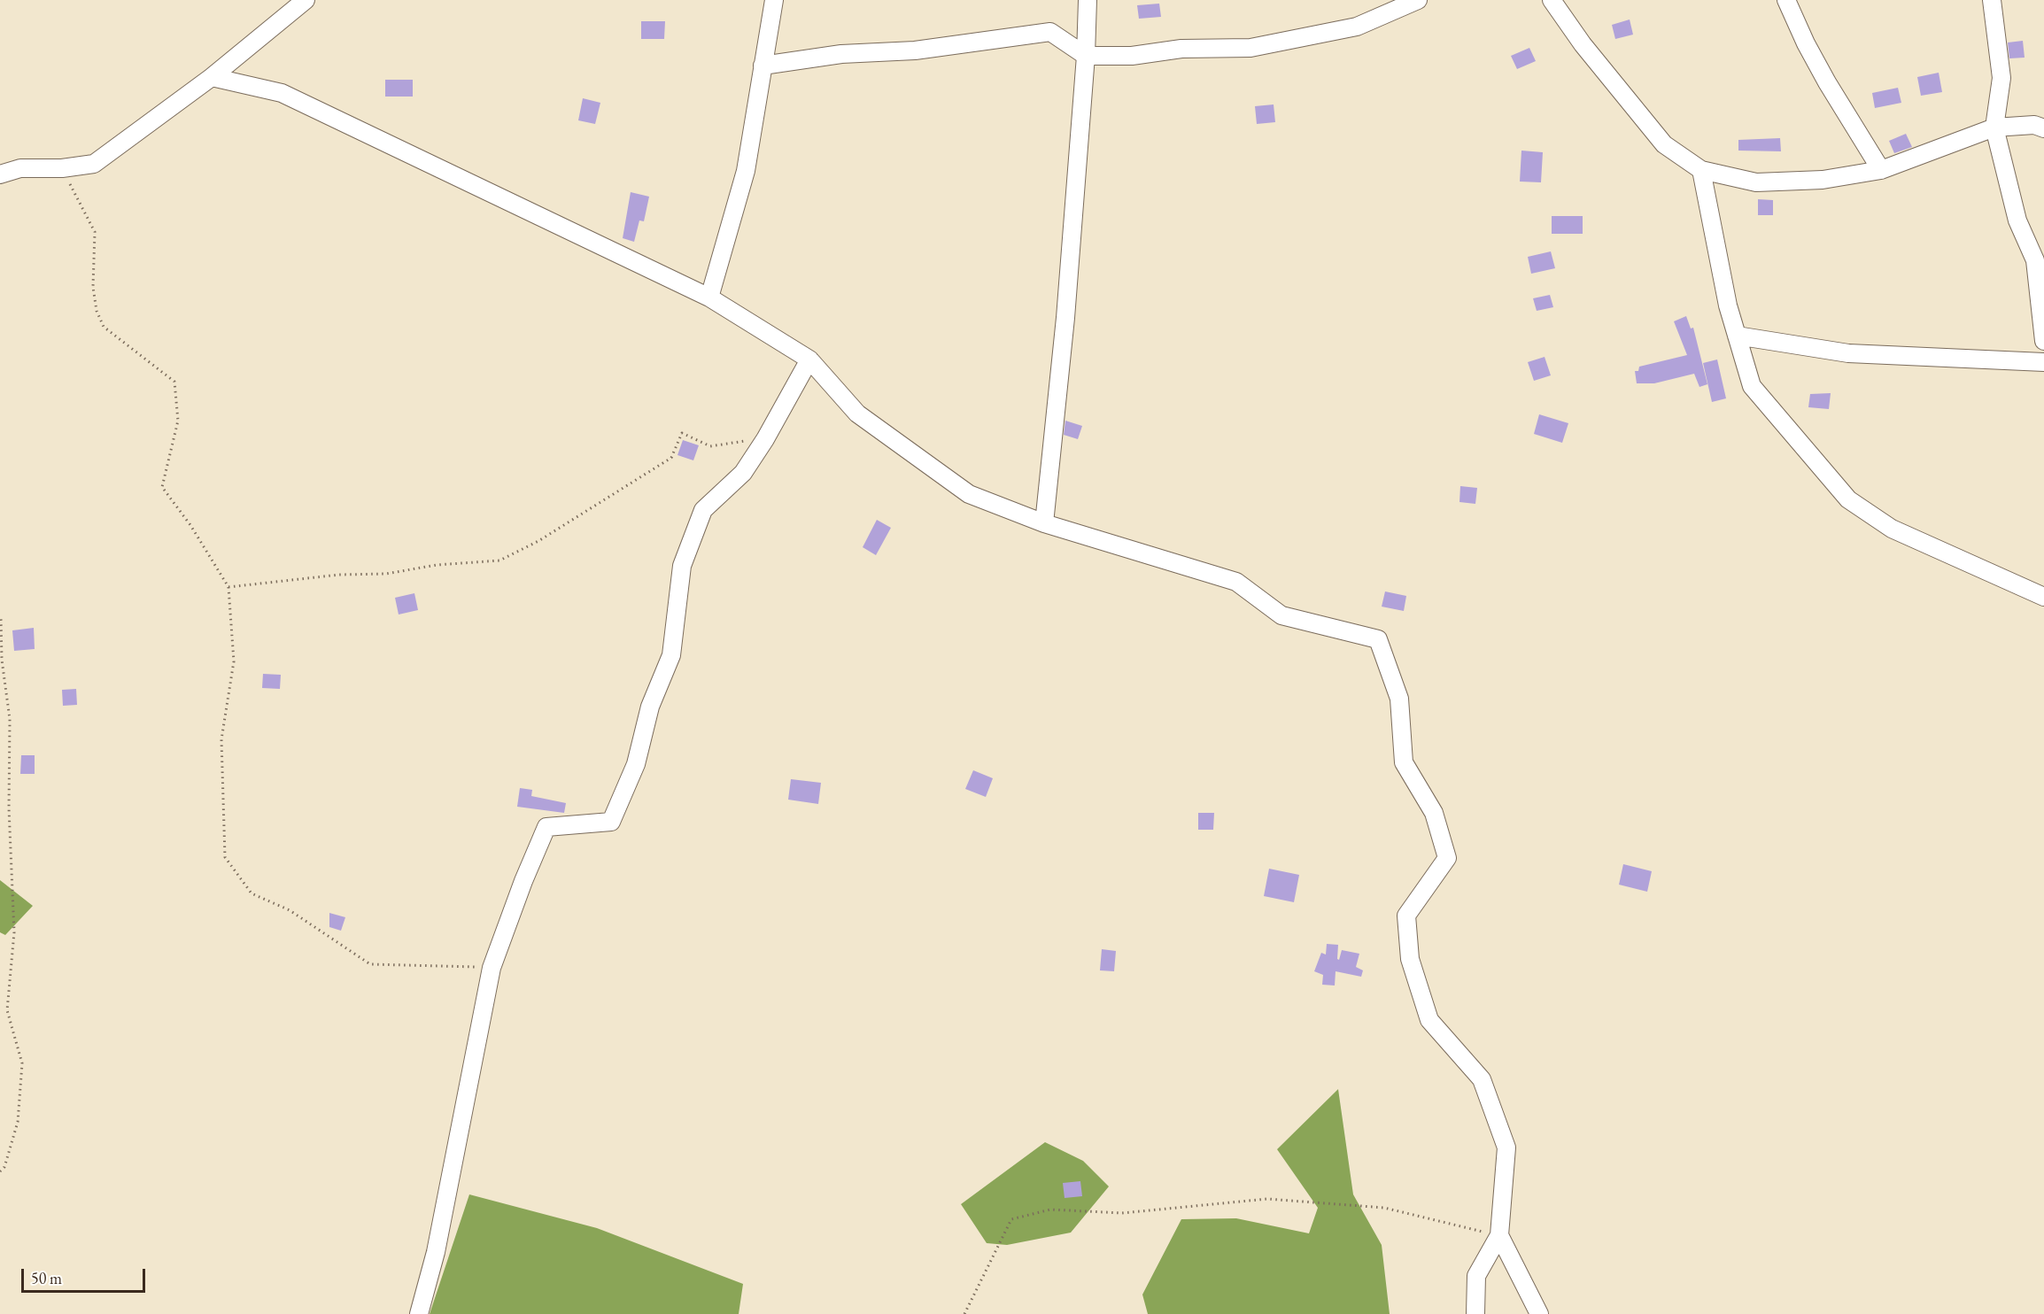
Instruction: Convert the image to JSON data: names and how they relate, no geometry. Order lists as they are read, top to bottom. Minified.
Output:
{"scale_bar":"50 m"}
